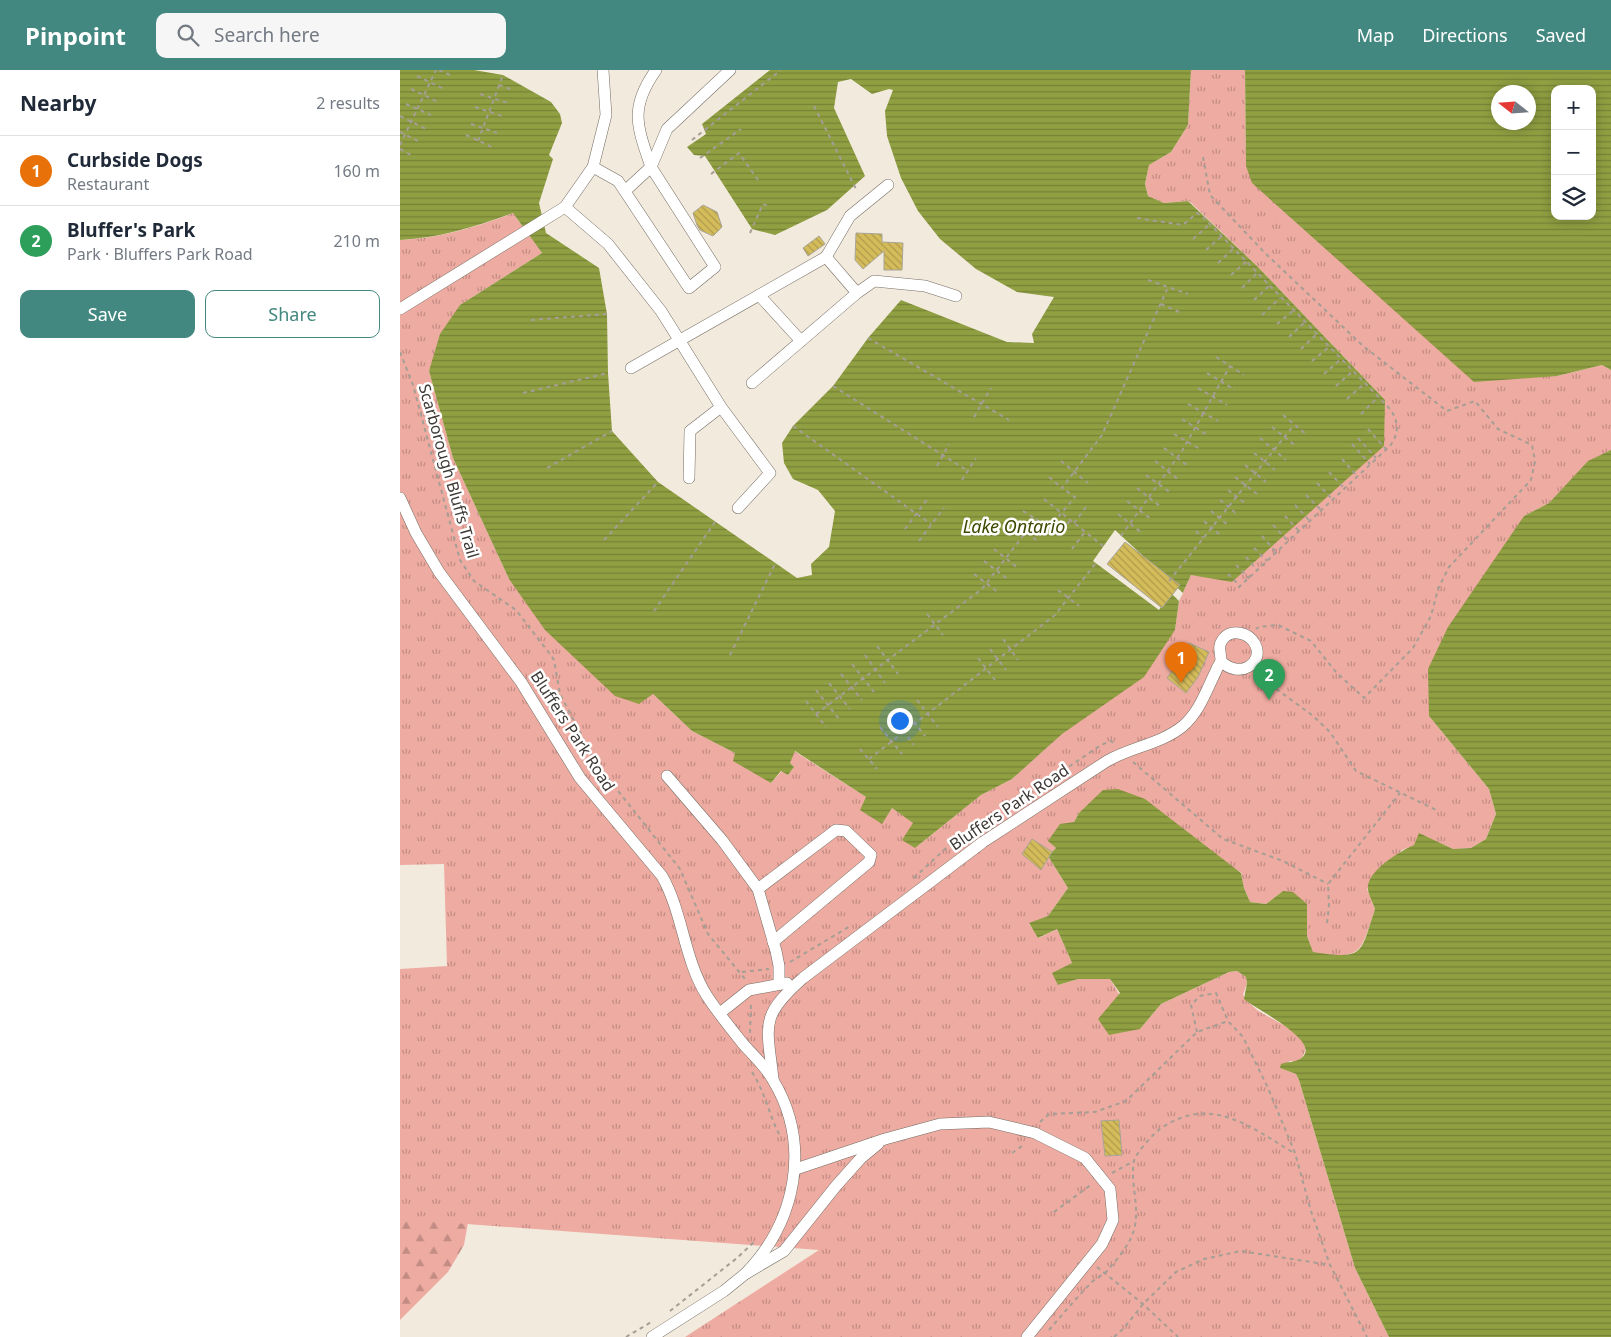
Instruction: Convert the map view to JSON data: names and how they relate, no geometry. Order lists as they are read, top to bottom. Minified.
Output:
{"streets":{"street":["Bluffers Park Road"],"path":["Scarborough Bluffs Trail"]},"water":["Lake Ontario"],"north":"left","page":{"header":"Pinpoint","search":"Search here","nav":["Map","Directions","Saved"],"heading":["Nearby","2 results"],"map_buttons":["+","−"],"list":[{"mark":"1","name":"Curbside Dogs","note":"Restaurant","value":"160 m"},{"mark":"2","name":"Bluffer's Park","note":"Park · Bluffers Park Road","value":"210 m"}],"buttons":["Save","Share"],"pins":["1","2"]}}
